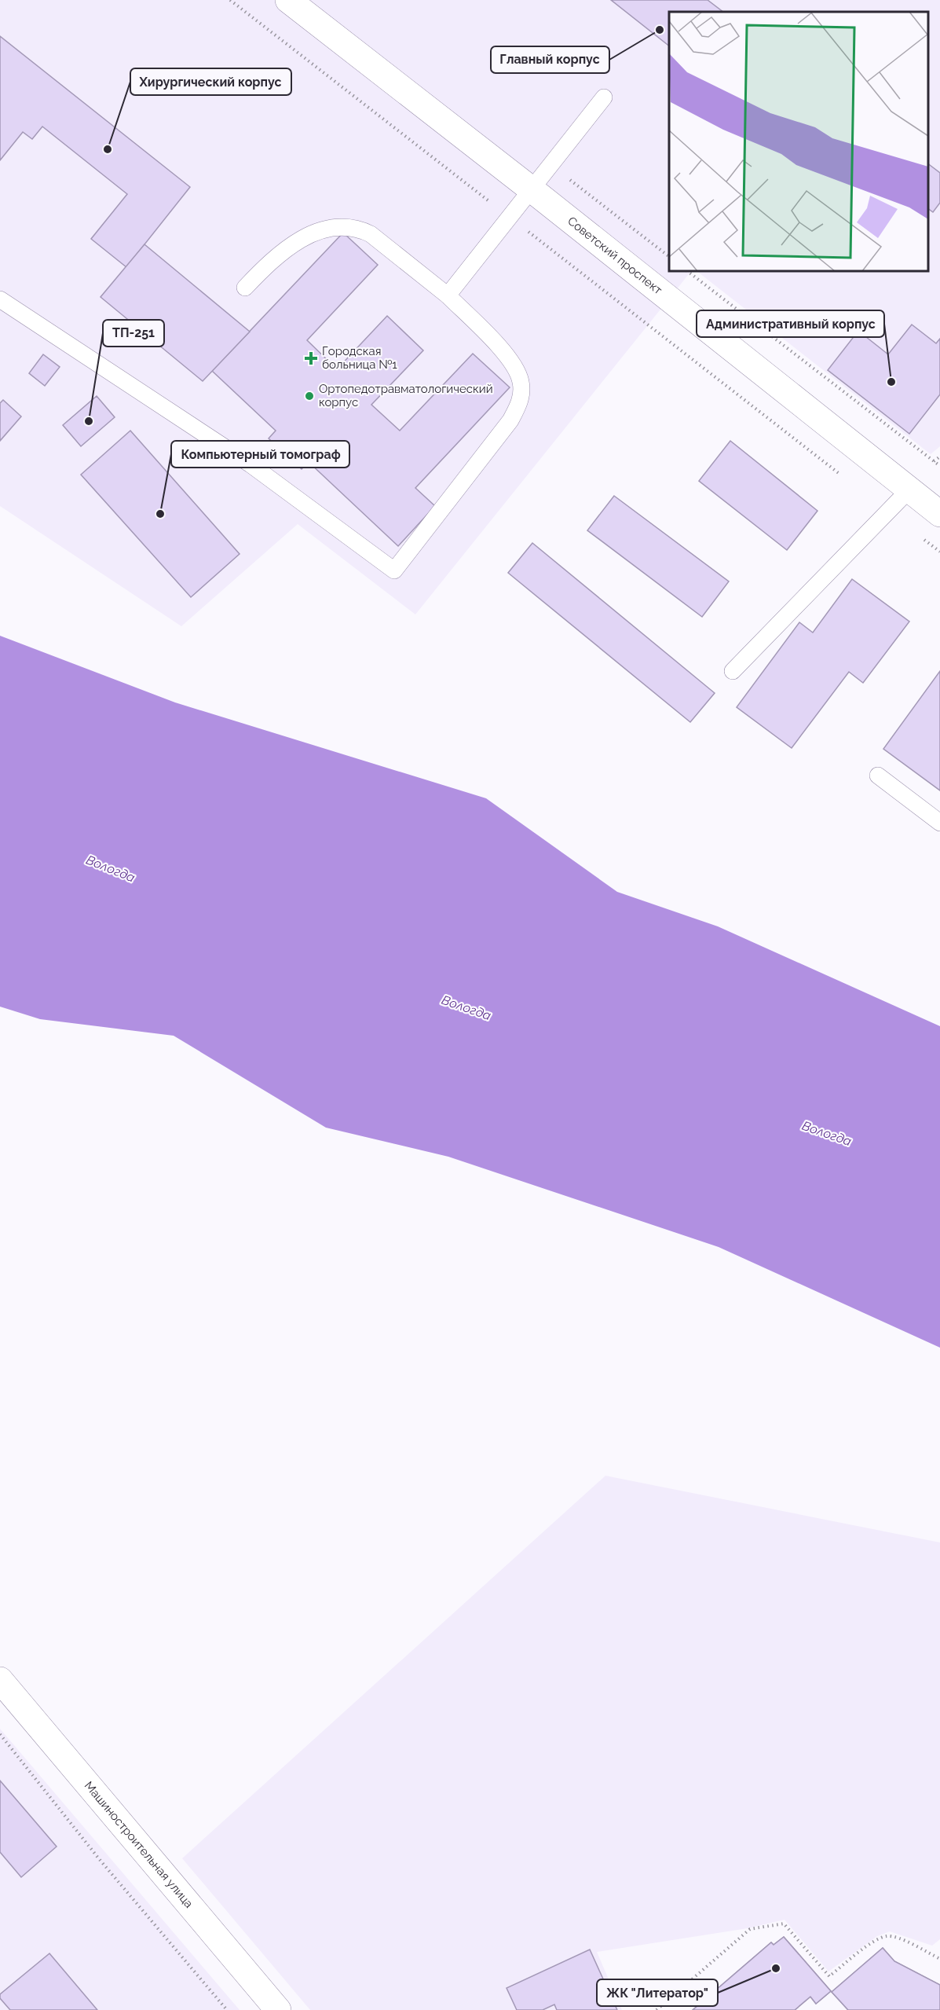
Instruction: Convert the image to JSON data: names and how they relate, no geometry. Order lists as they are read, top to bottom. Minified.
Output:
{"streets":{"street":["Советский проспект","Машиностроительная улица"]},"water":["Вологда"],"places":{"other":["Главный корпус","Хирургический корпус","Административный корпус","Ортопедотравматологический корпус","ТП-251","Компьютерный томограф","ЖК \"Литератор\""],"health":["Городская больница №1"]}}
